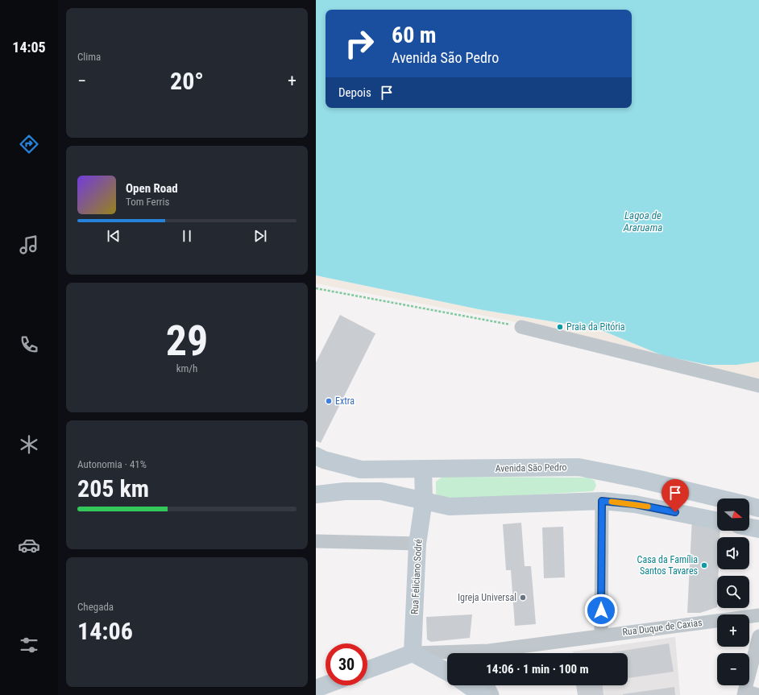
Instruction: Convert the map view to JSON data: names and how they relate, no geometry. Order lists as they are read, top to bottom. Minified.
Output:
{"streets":{"street":["Avenida São Pedro","Rua Feliciano Sodré","Rua Duque de Caxias"]},"crossings":[["Avenida São Pedro","Rua Feliciano Sodré"],["Rua Feliciano Sodré","Rua Duque de Caxias"]],"water":["Lagoa de Araruama"],"places":["Praia da Pitória","Extra","Casa da Família Santos Tavares","Igreja Universal"],"north":"right","page":{"tabs":"14:05","tile":["Clima",["29","km/h"],["Autonomia · 41%","205 km"],["Chegada","14:06"]],"turn":["60 m","Avenida São Pedro"],"heat":["−","20°","+"],"then":"Depois","song":["Open Road","Tom Ferris"],"map_buttons":["+","−"],"limit":"30","trip":"14:06 · 1 min · 100 m"}}
